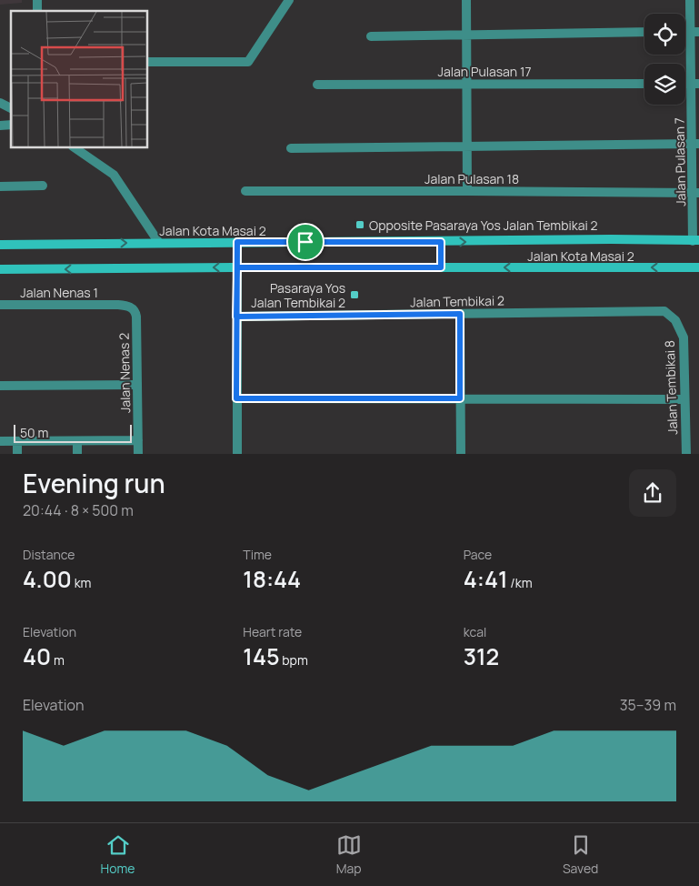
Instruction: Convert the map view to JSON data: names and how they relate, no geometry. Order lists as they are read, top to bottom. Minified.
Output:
{"streets":{"main road":["Jalan Kota Masai 2"],"street":["Jalan Pulasan 17","Jalan Pulasan 7","Jalan Pulasan 18","Jalan Nenas 1","Jalan Tembikai 2","Jalan Nenas 2","Jalan Tembikai 8"]},"crossings":[["Jalan Pulasan 7","Jalan Pulasan 18"],["Jalan Pulasan 7","Jalan Kota Masai 2"],["Jalan Nenas 1","Jalan Nenas 2"],["Jalan Tembikai 2","Jalan Tembikai 8"]],"places":{"transit":["Opposite Pasaraya Yos Jalan Tembikai 2","Pasaraya Yos Jalan Tembikai 2"]},"scale_bar":"50 m","page":{"scale":"50 m","heading":["Evening run","20:44 · 8 × 500 m"],"stats":[["Distance","4.00 km"],["Time","18:44"],["Pace","4:41 /km"],["Elevation","40 m"],["Heart rate","145 bpm"],["kcal","312"]],"chart":["Elevation","35–39 m"],"tabs":["Home","Map","Saved"]}}
